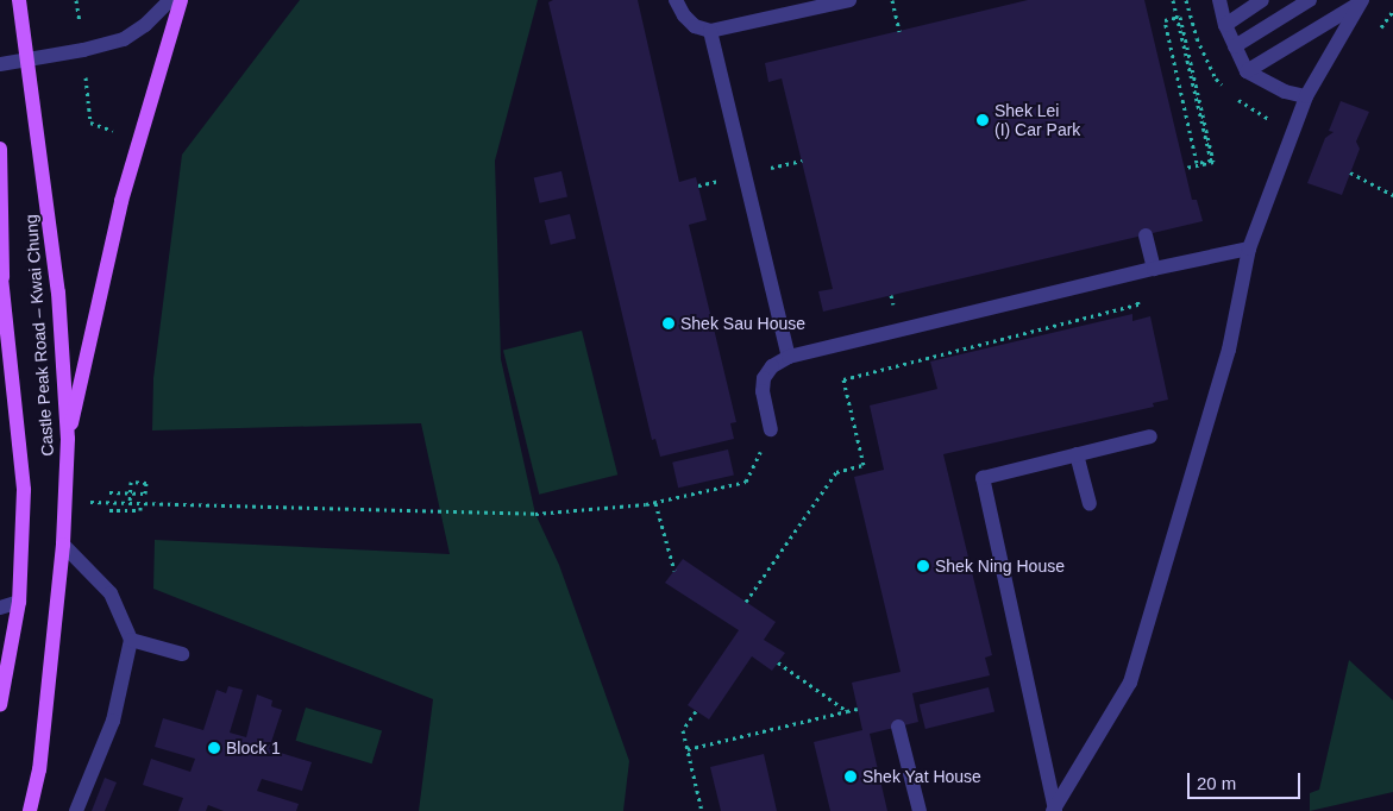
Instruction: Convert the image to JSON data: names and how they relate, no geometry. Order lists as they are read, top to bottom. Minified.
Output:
{"streets":{"main road":["Castle Peak Road – Kwai Chung"]},"places":["Shek Lei (I) Car Park","Shek Sau House","Shek Ning House","Block 1","Shek Yat House"],"scale_bar":"20 m"}
